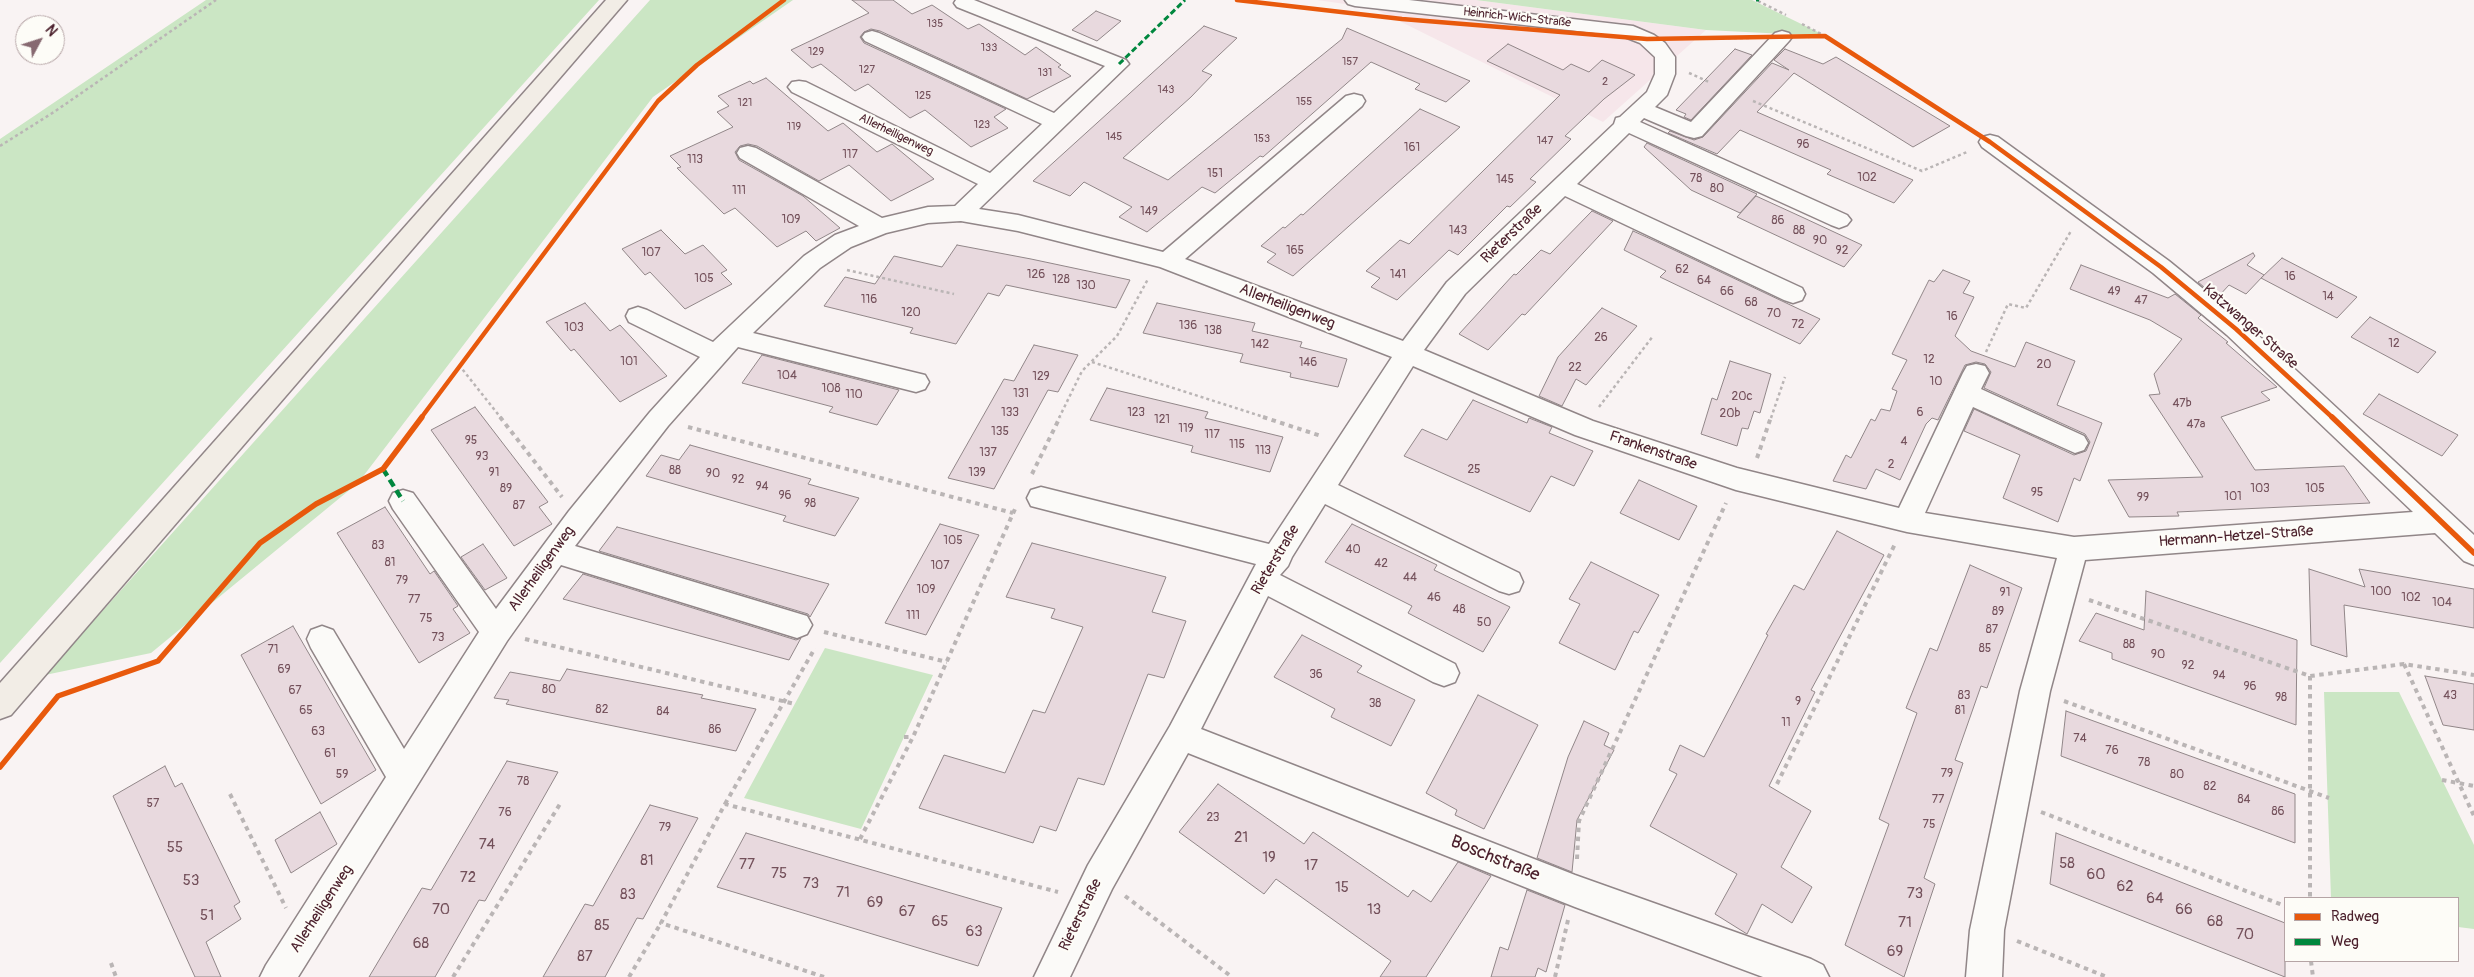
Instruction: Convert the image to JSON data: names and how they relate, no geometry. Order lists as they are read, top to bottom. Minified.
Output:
{"streets":{"street":["Heinrich-Wich-Straße","Allerheiligenweg","Rieterstraße","Katzwanger Straße","Frankenstraße","Hermann-Hetzel-Straße","Boschstraße"]},"crossings":[["Allerheiligenweg","Rieterstraße"],["Allerheiligenweg","Frankenstraße"],["Rieterstraße","Frankenstraße"],["Rieterstraße","Boschstraße"],["Katzwanger Straße","Hermann-Hetzel-Straße"],["Frankenstraße","Hermann-Hetzel-Straße"]],"house_numbers":["135","133","129","157","127","131","2","143","125","155","121","123","119","145","153","147","96","161","117","113","151","102","78","145","80","111","149","109","86","143","88","90","165","92","107","62","126","141","16","105","128","64","130","66","49","14","116","47","68","120","70","16","72","136","103","138","26","12","142","12","101","146","20","22","104","129","10","108","131","110","20c","47b","133","123","6","20b","121","47a","119","135","117","95","4","115","113","137","93","2","25","88","91","139","90","92","94","89","103","105","95","96","101","99","98","87","105","83","40","81","42","107","44","79","109","100","91","46","102","77","104","48","89","111","75","50","87","73","88","85","71","90","92","69","36","94","96","80","67","83","43","98","9","38","82","65","81","84","11","86","63","74","76","61","78","79","59","80","78","82","77","84","57","86","76","23","75","79","21","74","55","19","81","58","77","17","75","60","72","53","73","62","15","71","73","83","64","69","70","13","66","67","51","65","68","71","85","63","70","68","69","87"],"legend":["Radweg","Weg"],"north":"top right"}
